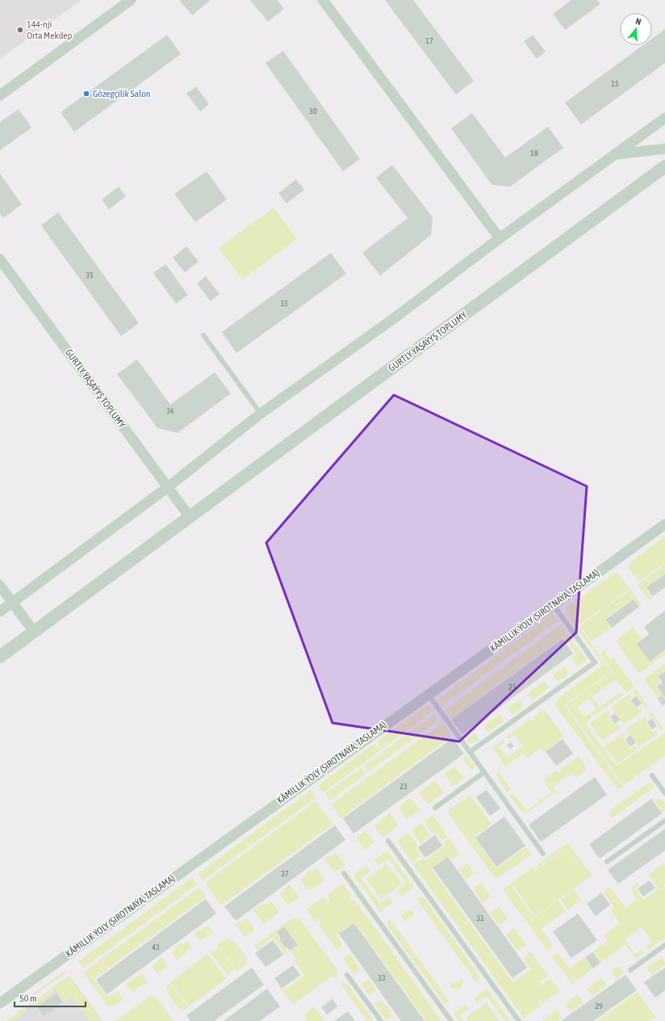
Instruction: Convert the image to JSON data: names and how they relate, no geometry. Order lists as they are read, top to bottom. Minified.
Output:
{"streets":{"street":["GURTLY ÝAŞAÝYŞ TOPLUMY","KÄMILLIK ÝOLY (SIROTNAÝA, TASLAMA)"]},"places":["144-nji Orta Mekdep","Gözegçilik Salon"],"house_numbers":["17","15","30","18","35","33","36","21","23","37","31","43","33","29"],"scale_bar":"50 m","north":"top"}
